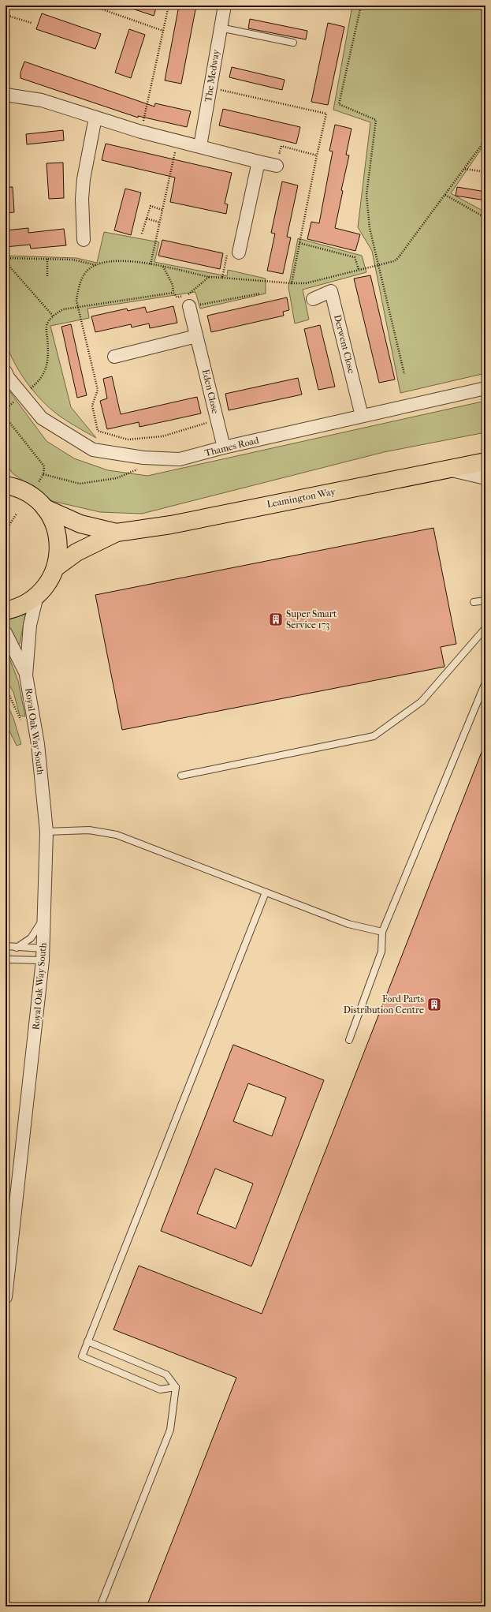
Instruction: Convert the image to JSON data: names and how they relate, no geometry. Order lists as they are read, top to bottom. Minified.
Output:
{"streets":{"highway":["Leamington Way"],"street":["The Medway","Derwent Close","Eden Close","Thames Road","Royal Oak Way South"]},"crossings":[["Derwent Close","Thames Road"],["Eden Close","Thames Road"]],"places":{"building":["Super Smart Service 173","Ford Parts Distribution Centre"]}}
